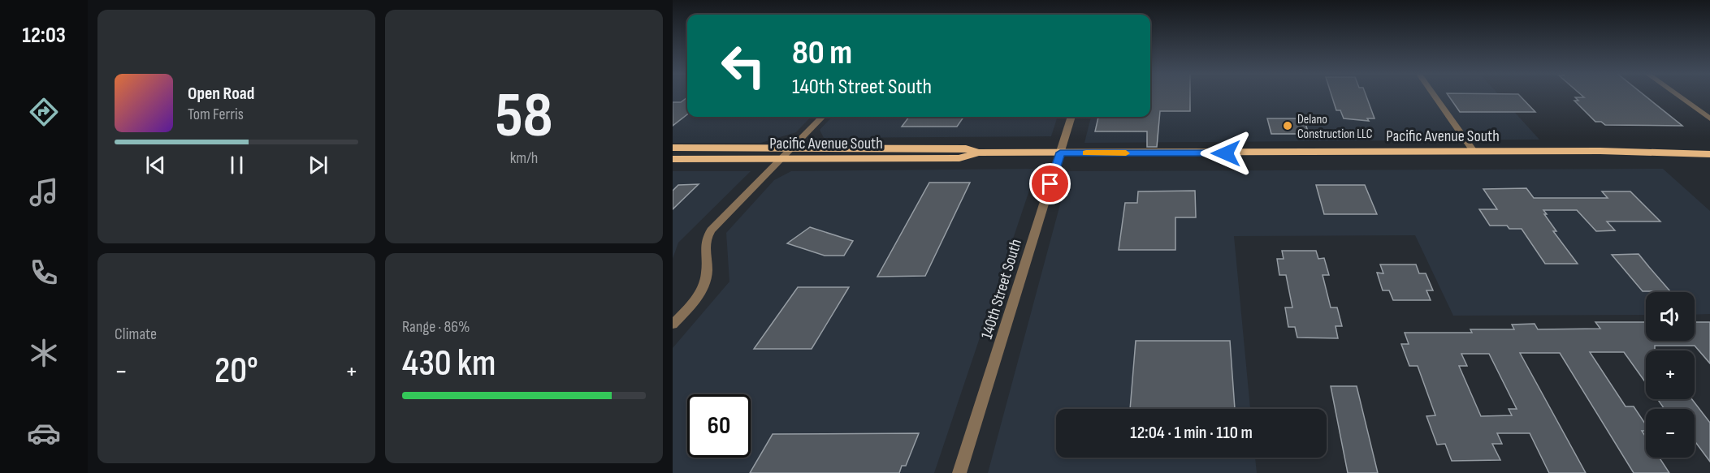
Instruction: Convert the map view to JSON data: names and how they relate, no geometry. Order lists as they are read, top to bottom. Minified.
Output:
{"streets":{"main road":["Pacific Avenue South"],"street":["140th Street South"]},"crossings":[["Pacific Avenue South","140th Street South"]],"places":["Delano Construction LLC"],"page":{"tabs":"12:03","tile":[["58","km/h"],"Climate",["Range · 86%","430 km"]],"turn":["80 m","140th Street South"],"song":["Open Road","Tom Ferris"],"map_buttons":["+","−"],"heat":["−","20°","+"],"limit":"60","trip":"12:04 · 1 min · 110 m"}}
